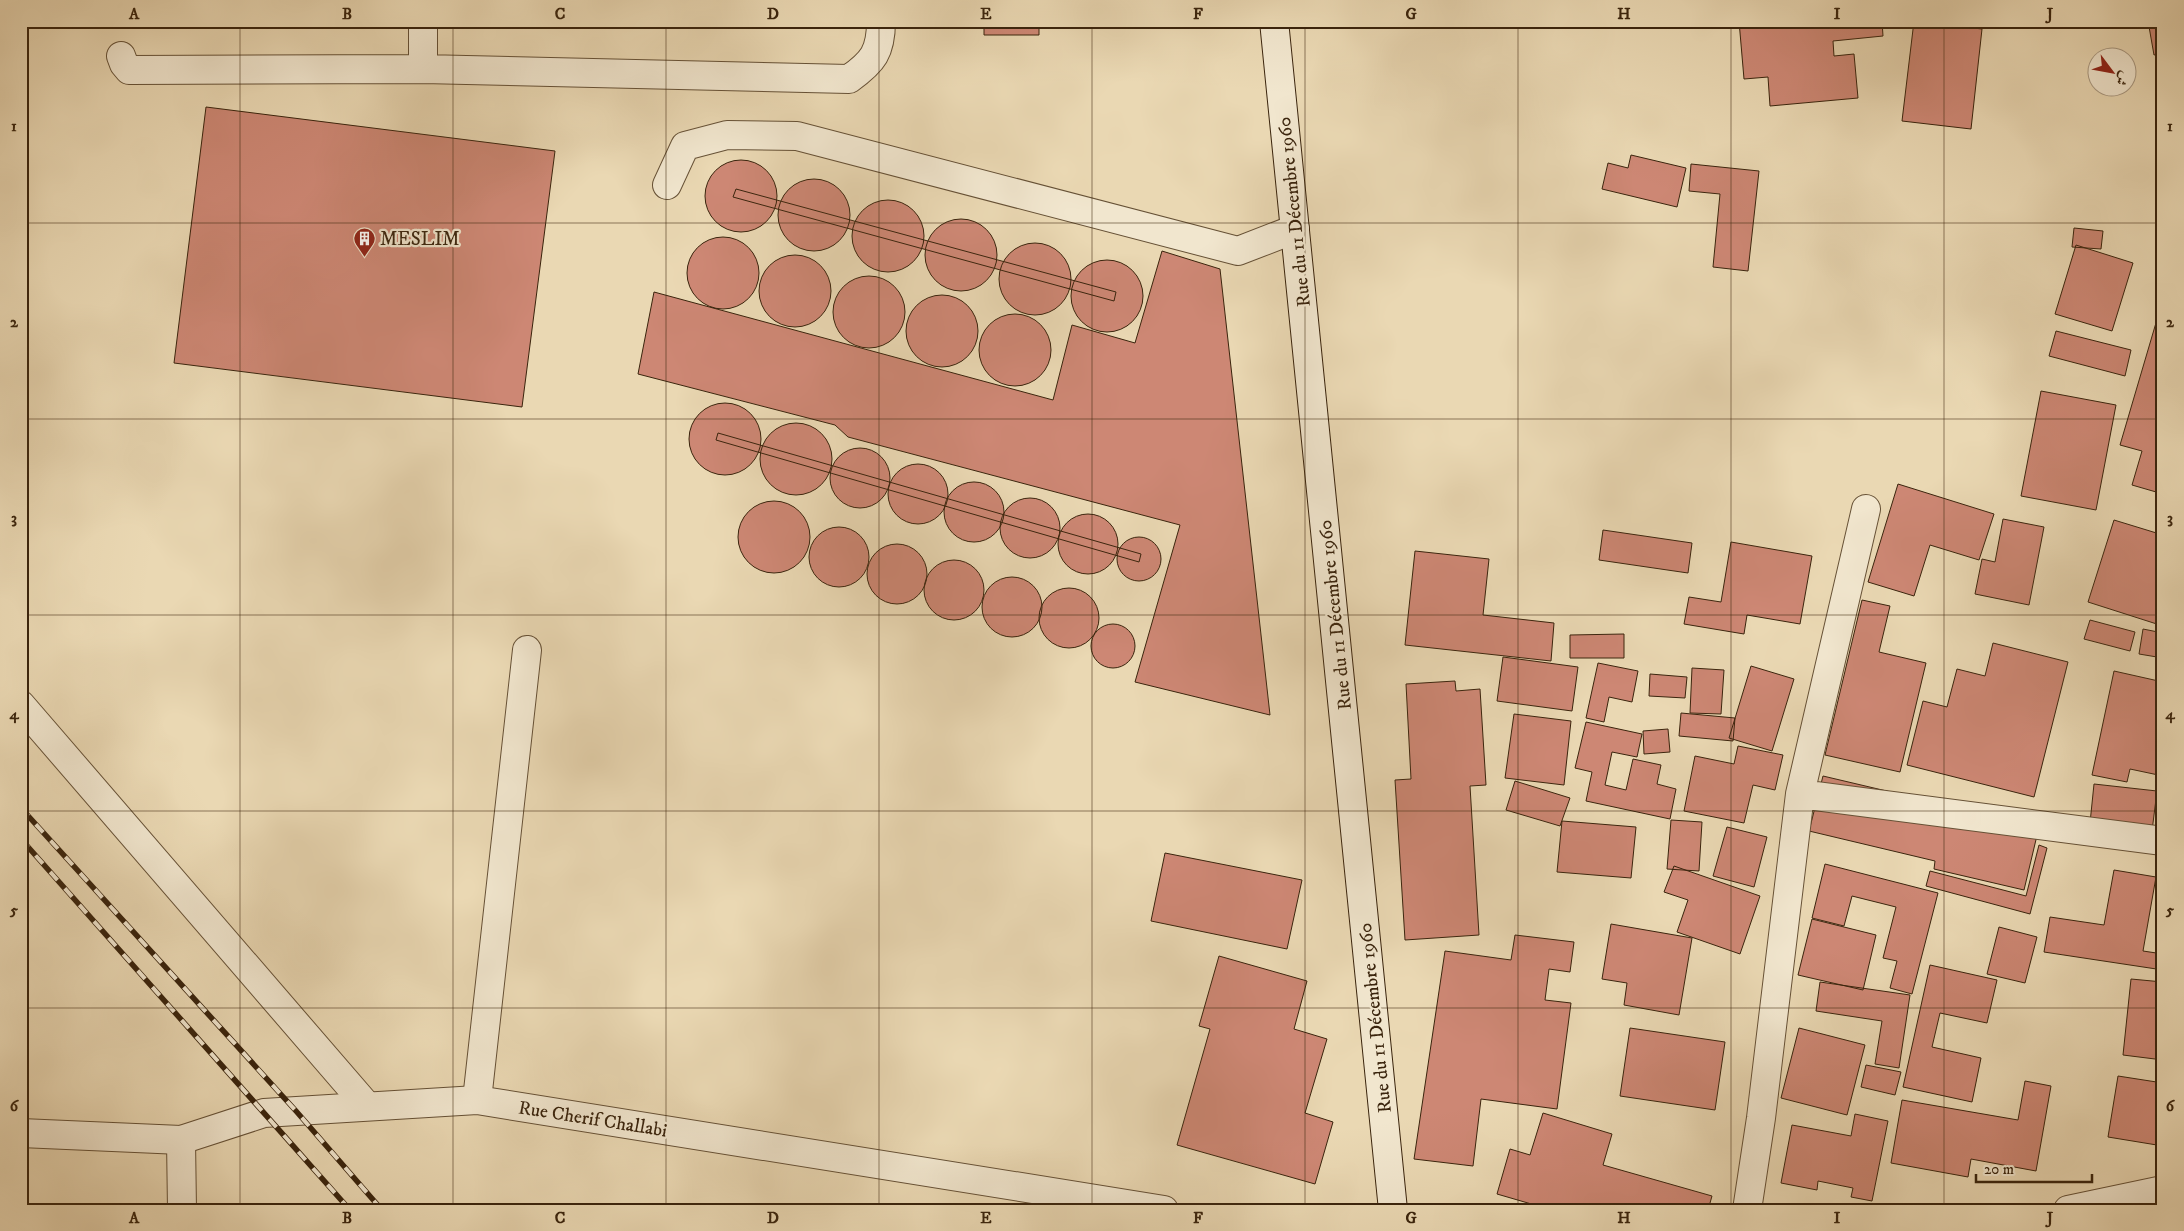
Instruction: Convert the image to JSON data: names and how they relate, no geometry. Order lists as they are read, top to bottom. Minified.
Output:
{"streets":{"street":["Rue du 11 Décembre 1960","Rue Cherif Challabi"]},"places":{"building":["MESLIM"]},"scale_bar":"20 m","north":"bottom right","grid":{"columns":["A","B","C","D","E","F","G","H","I","J"],"rows":["1","2","3","4","5","6"]}}
